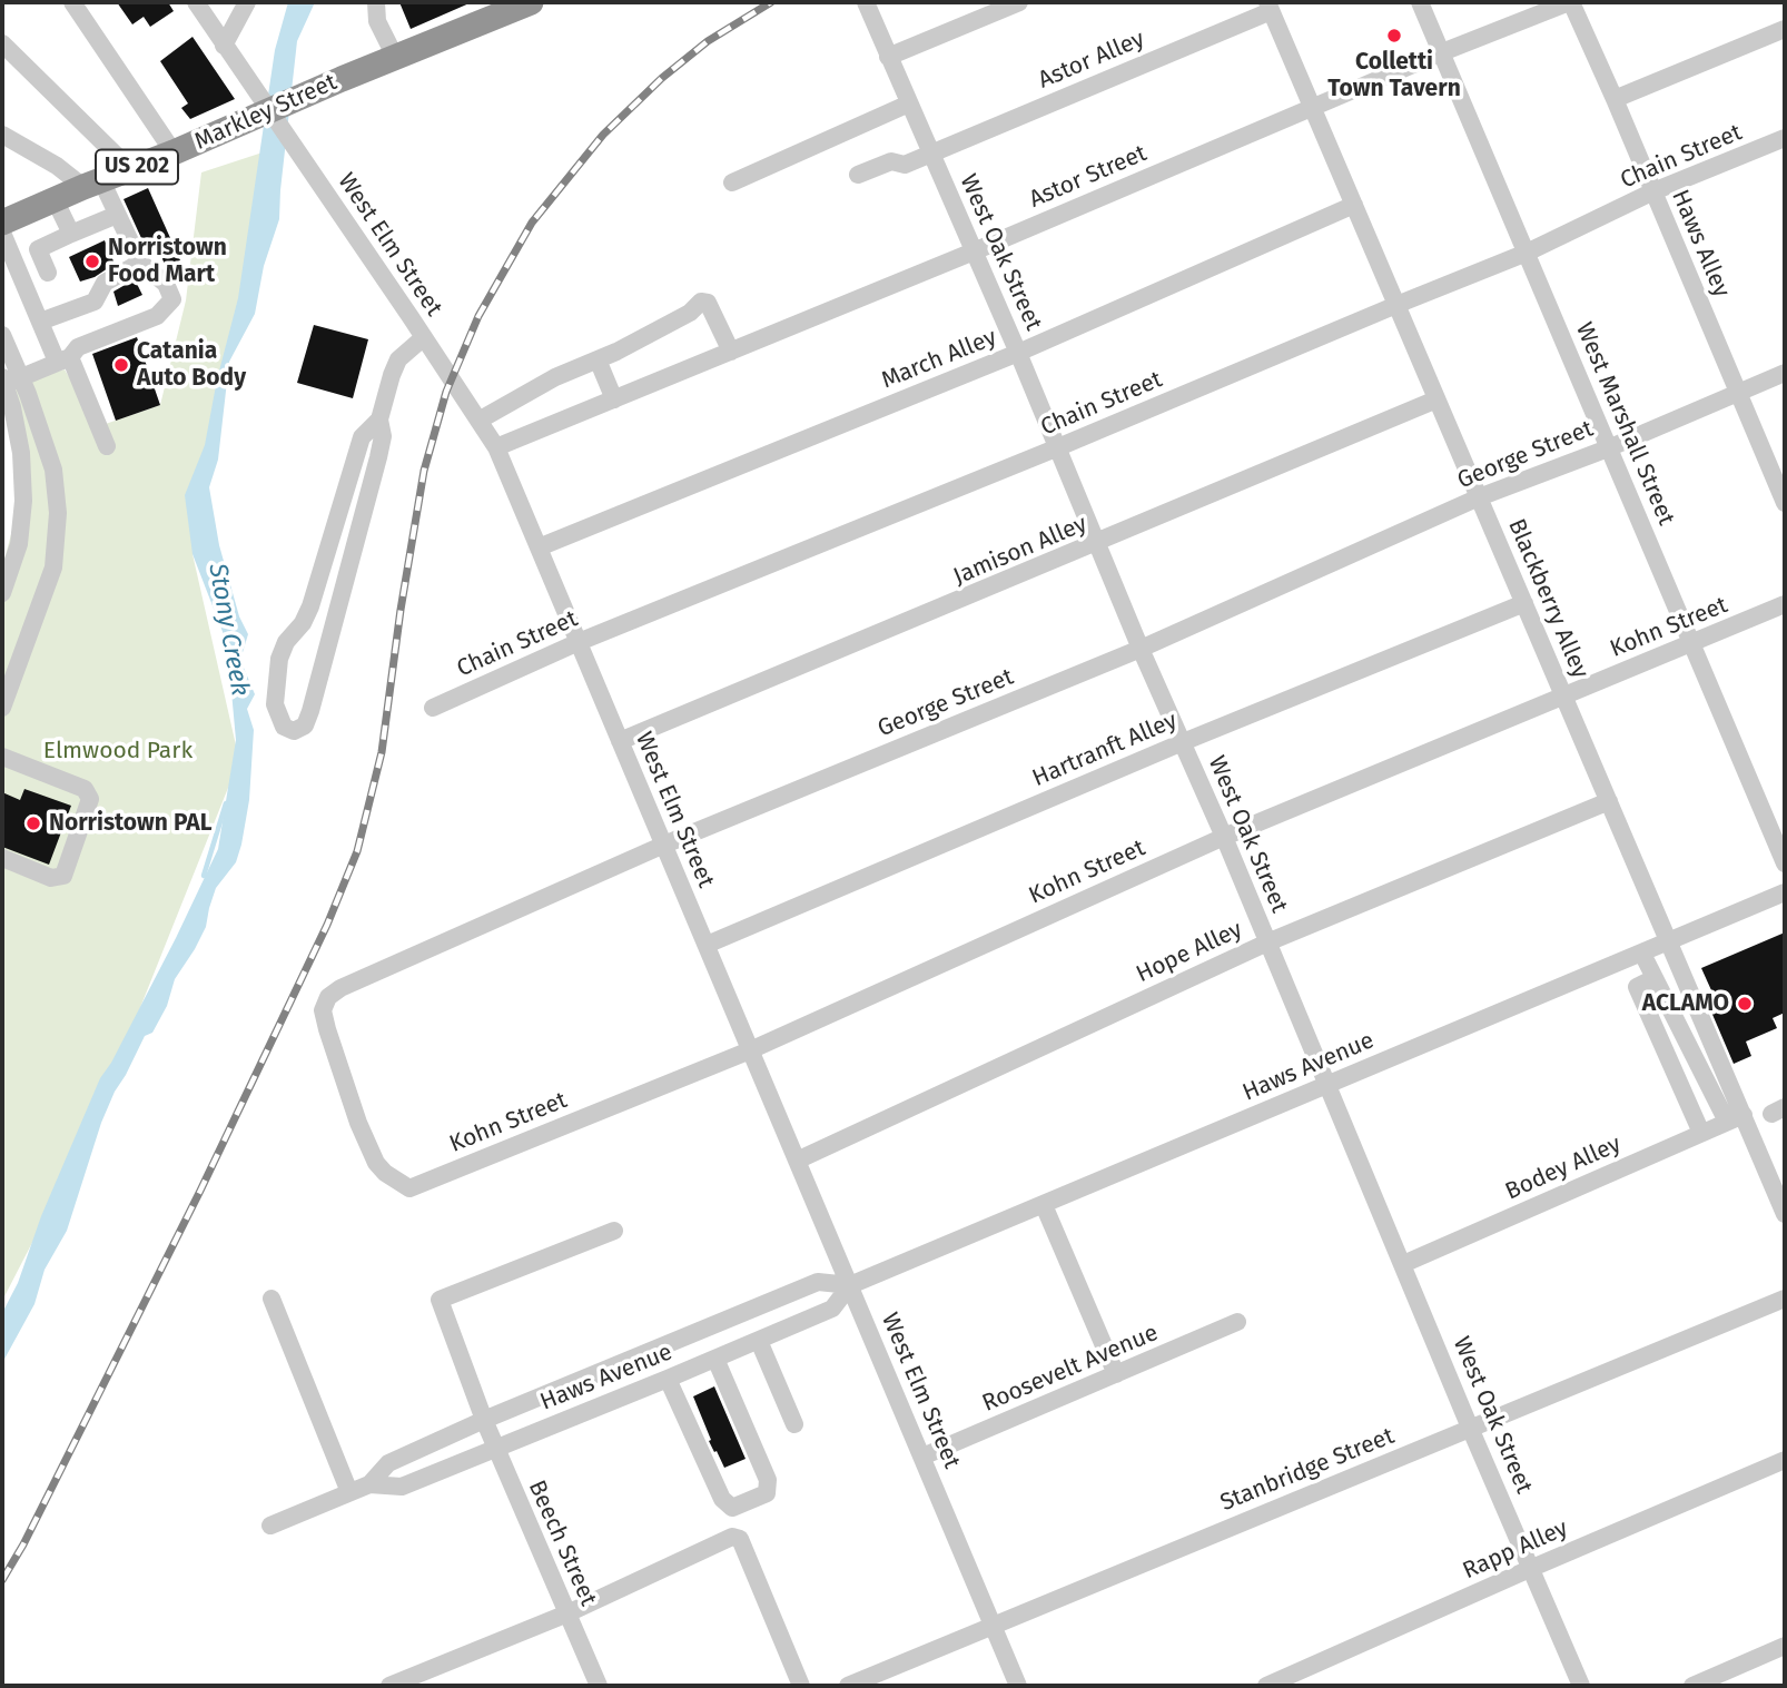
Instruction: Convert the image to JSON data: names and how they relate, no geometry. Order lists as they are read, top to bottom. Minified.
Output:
{"streets":{"highway":["Markley Street","US 202"],"street":["Astor Alley","Chain Street","Astor Street","Haws Alley","West Elm Street","West Oak Street","March Alley","West Marshall Street","George Street","Jamison Alley","Blackberry Alley","Kohn Street","Hartranft Alley","Hope Alley","Haws Avenue","Bodey Alley","Roosevelt Avenue","Stanbridge Street","Beech Street","Rapp Alley"]},"crossings":[["Astor Alley","West Oak Street"],["Astor Alley","Blackberry Alley"],["Markley Street","West Elm Street"],["Chain Street","Haws Alley"],["Chain Street","West Elm Street"],["Chain Street","West Oak Street"],["Chain Street","West Marshall Street"],["Chain Street","Blackberry Alley"],["Astor Street","Haws Alley"],["Astor Street","West Elm Street"],["Astor Street","West Oak Street"],["Astor Street","West Marshall Street"],["Astor Street","Blackberry Alley"],["Haws Alley","George Street"],["West Elm Street","March Alley"],["West Elm Street","George Street"],["West Elm Street","Jamison Alley"],["West Elm Street","Kohn Street"],["West Elm Street","Hartranft Alley"],["West Elm Street","Hope Alley"],["West Elm Street","Haws Avenue"],["West Elm Street","Roosevelt Avenue"],["West Elm Street","Stanbridge Street"],["West Oak Street","March Alley"],["West Oak Street","George Street"],["West Oak Street","Jamison Alley"],["West Oak Street","Kohn Street"],["West Oak Street","Hartranft Alley"],["West Oak Street","Hope Alley"],["West Oak Street","Haws Avenue"],["West Oak Street","Bodey Alley"],["West Oak Street","Stanbridge Street"],["West Oak Street","Rapp Alley"],["March Alley","Blackberry Alley"],["West Marshall Street","George Street"],["West Marshall Street","Kohn Street"],["George Street","Blackberry Alley"],["George Street","Kohn Street"],["Jamison Alley","Blackberry Alley"],["Blackberry Alley","Kohn Street"],["Blackberry Alley","Hartranft Alley"],["Blackberry Alley","Hope Alley"],["Blackberry Alley","Haws Avenue"],["Blackberry Alley","Bodey Alley"],["Haws Avenue","Beech Street"]],"water":["Stony Creek"],"parks":["Elmwood Park"],"places":["Colletti Town Tavern","Norristown Food Mart","Catania Auto Body","Norristown PAL","ACLAMO"]}
